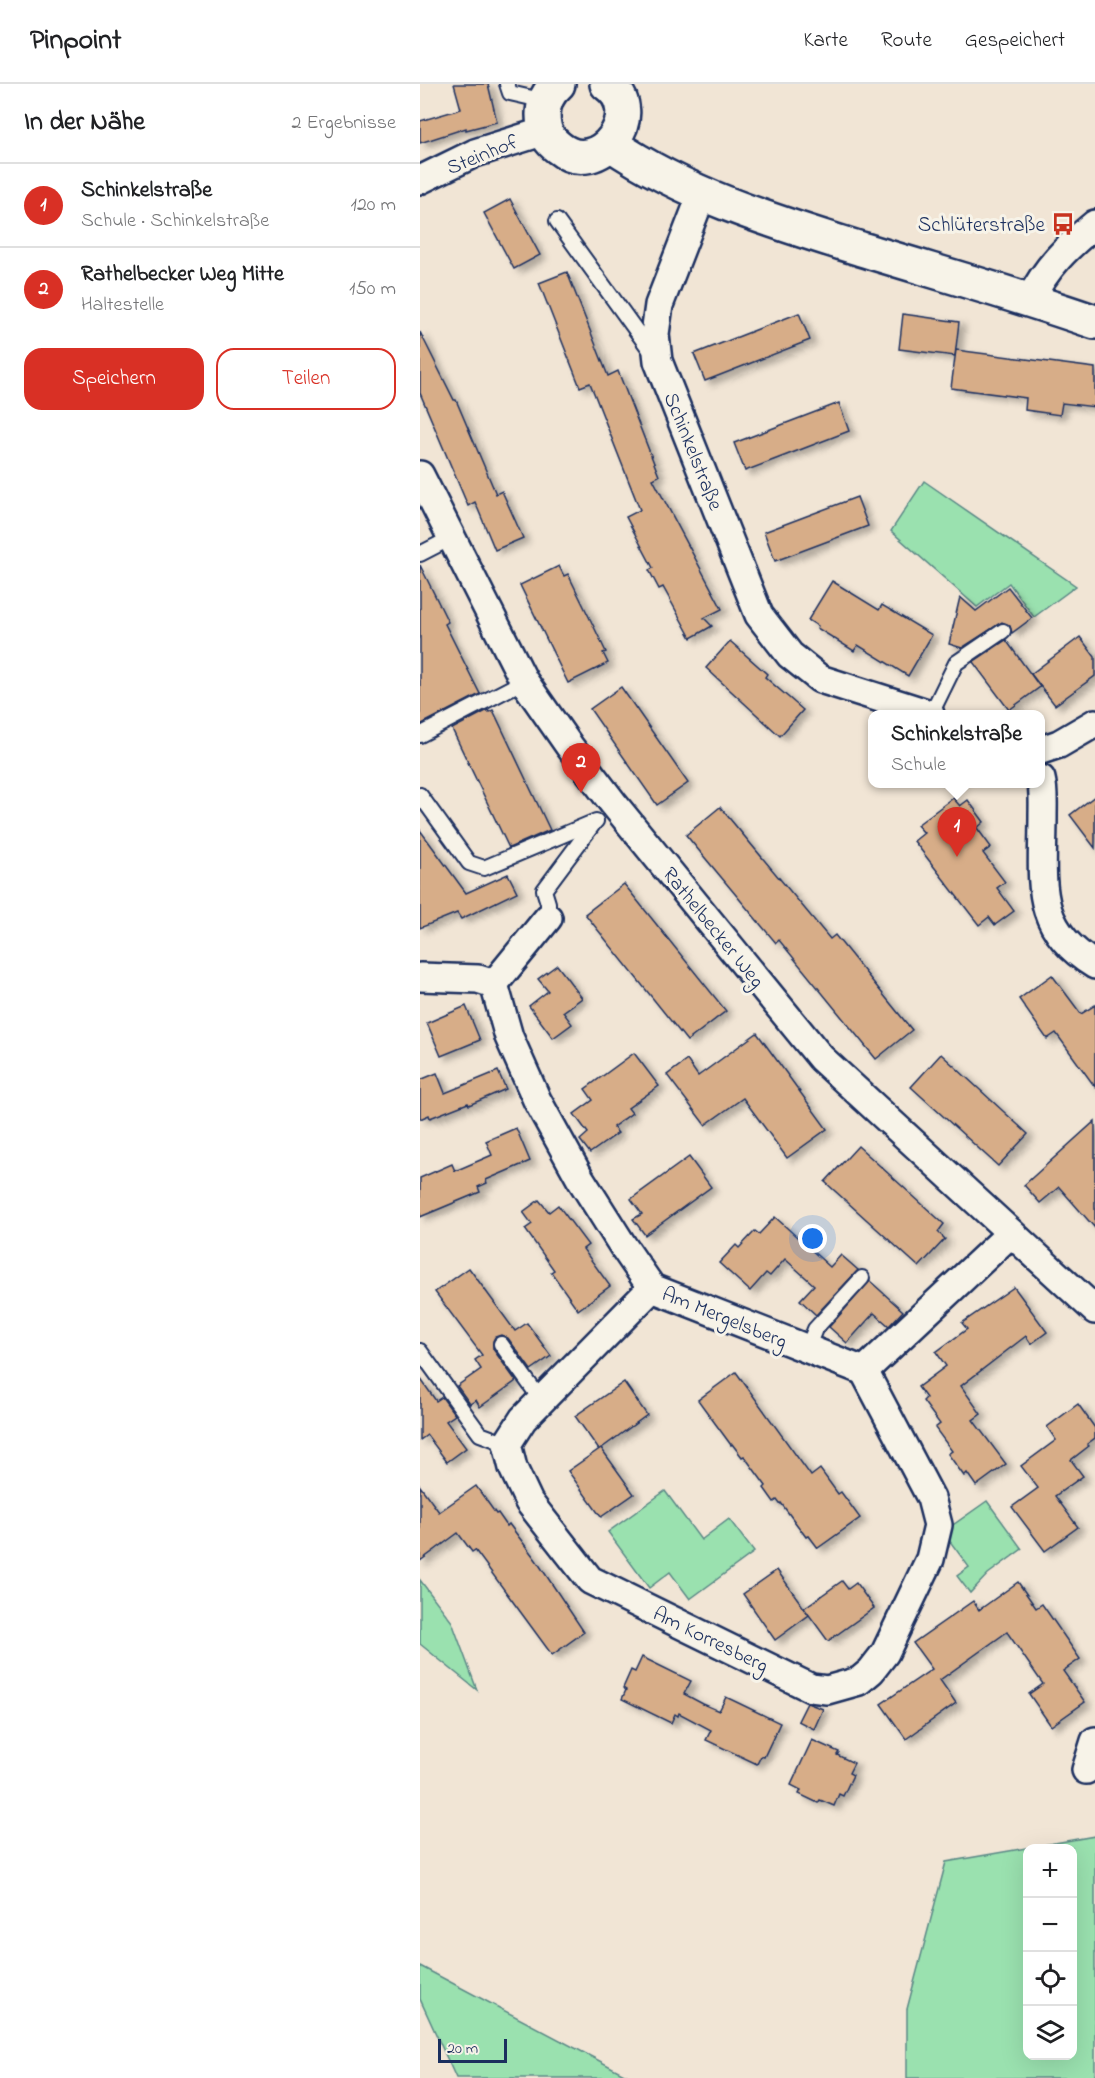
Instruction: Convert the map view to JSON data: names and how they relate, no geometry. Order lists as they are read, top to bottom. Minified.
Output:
{"streets":{"street":["Steinhof","Schinkelstraße","Rathelbecker Weg","Am Mergelsberg","Am Korresberg"]},"crossings":[["Am Mergelsberg","Am Korresberg"]],"places":{"bus stop":["Schlüterstraße"]},"scale_bar":"20 m","page":{"header":"Pinpoint","nav":["Karte","Route","Gespeichert"],"heading":["In der Nähe","2 Ergebnisse"],"list":[{"mark":"1","name":"Schinkelstraße","note":"Schule · Schinkelstraße","value":"120 m"},{"mark":"2","name":"Rathelbecker Weg Mitte","note":"Haltestelle","value":"150 m"}],"buttons":["Speichern","Teilen"],"popup":["Schinkelstraße","Schule"],"pins":["2","1"],"map_buttons":["+","−"],"scale":"20 m"}}
